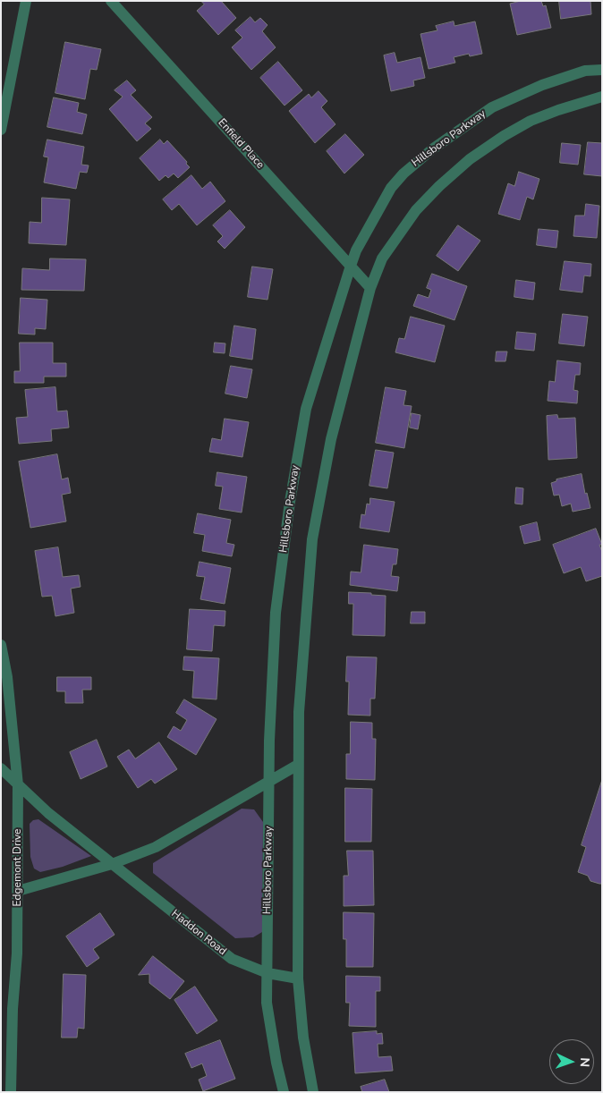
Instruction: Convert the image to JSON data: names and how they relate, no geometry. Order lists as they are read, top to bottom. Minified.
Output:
{"streets":{"street":["Hillsboro Parkway","Enfield Place","Edgemont Drive","Haddon Road"]},"crossings":[["Hillsboro Parkway","Enfield Place"],["Hillsboro Parkway","Haddon Road"],["Edgemont Drive","Haddon Road"]],"north":"right"}
